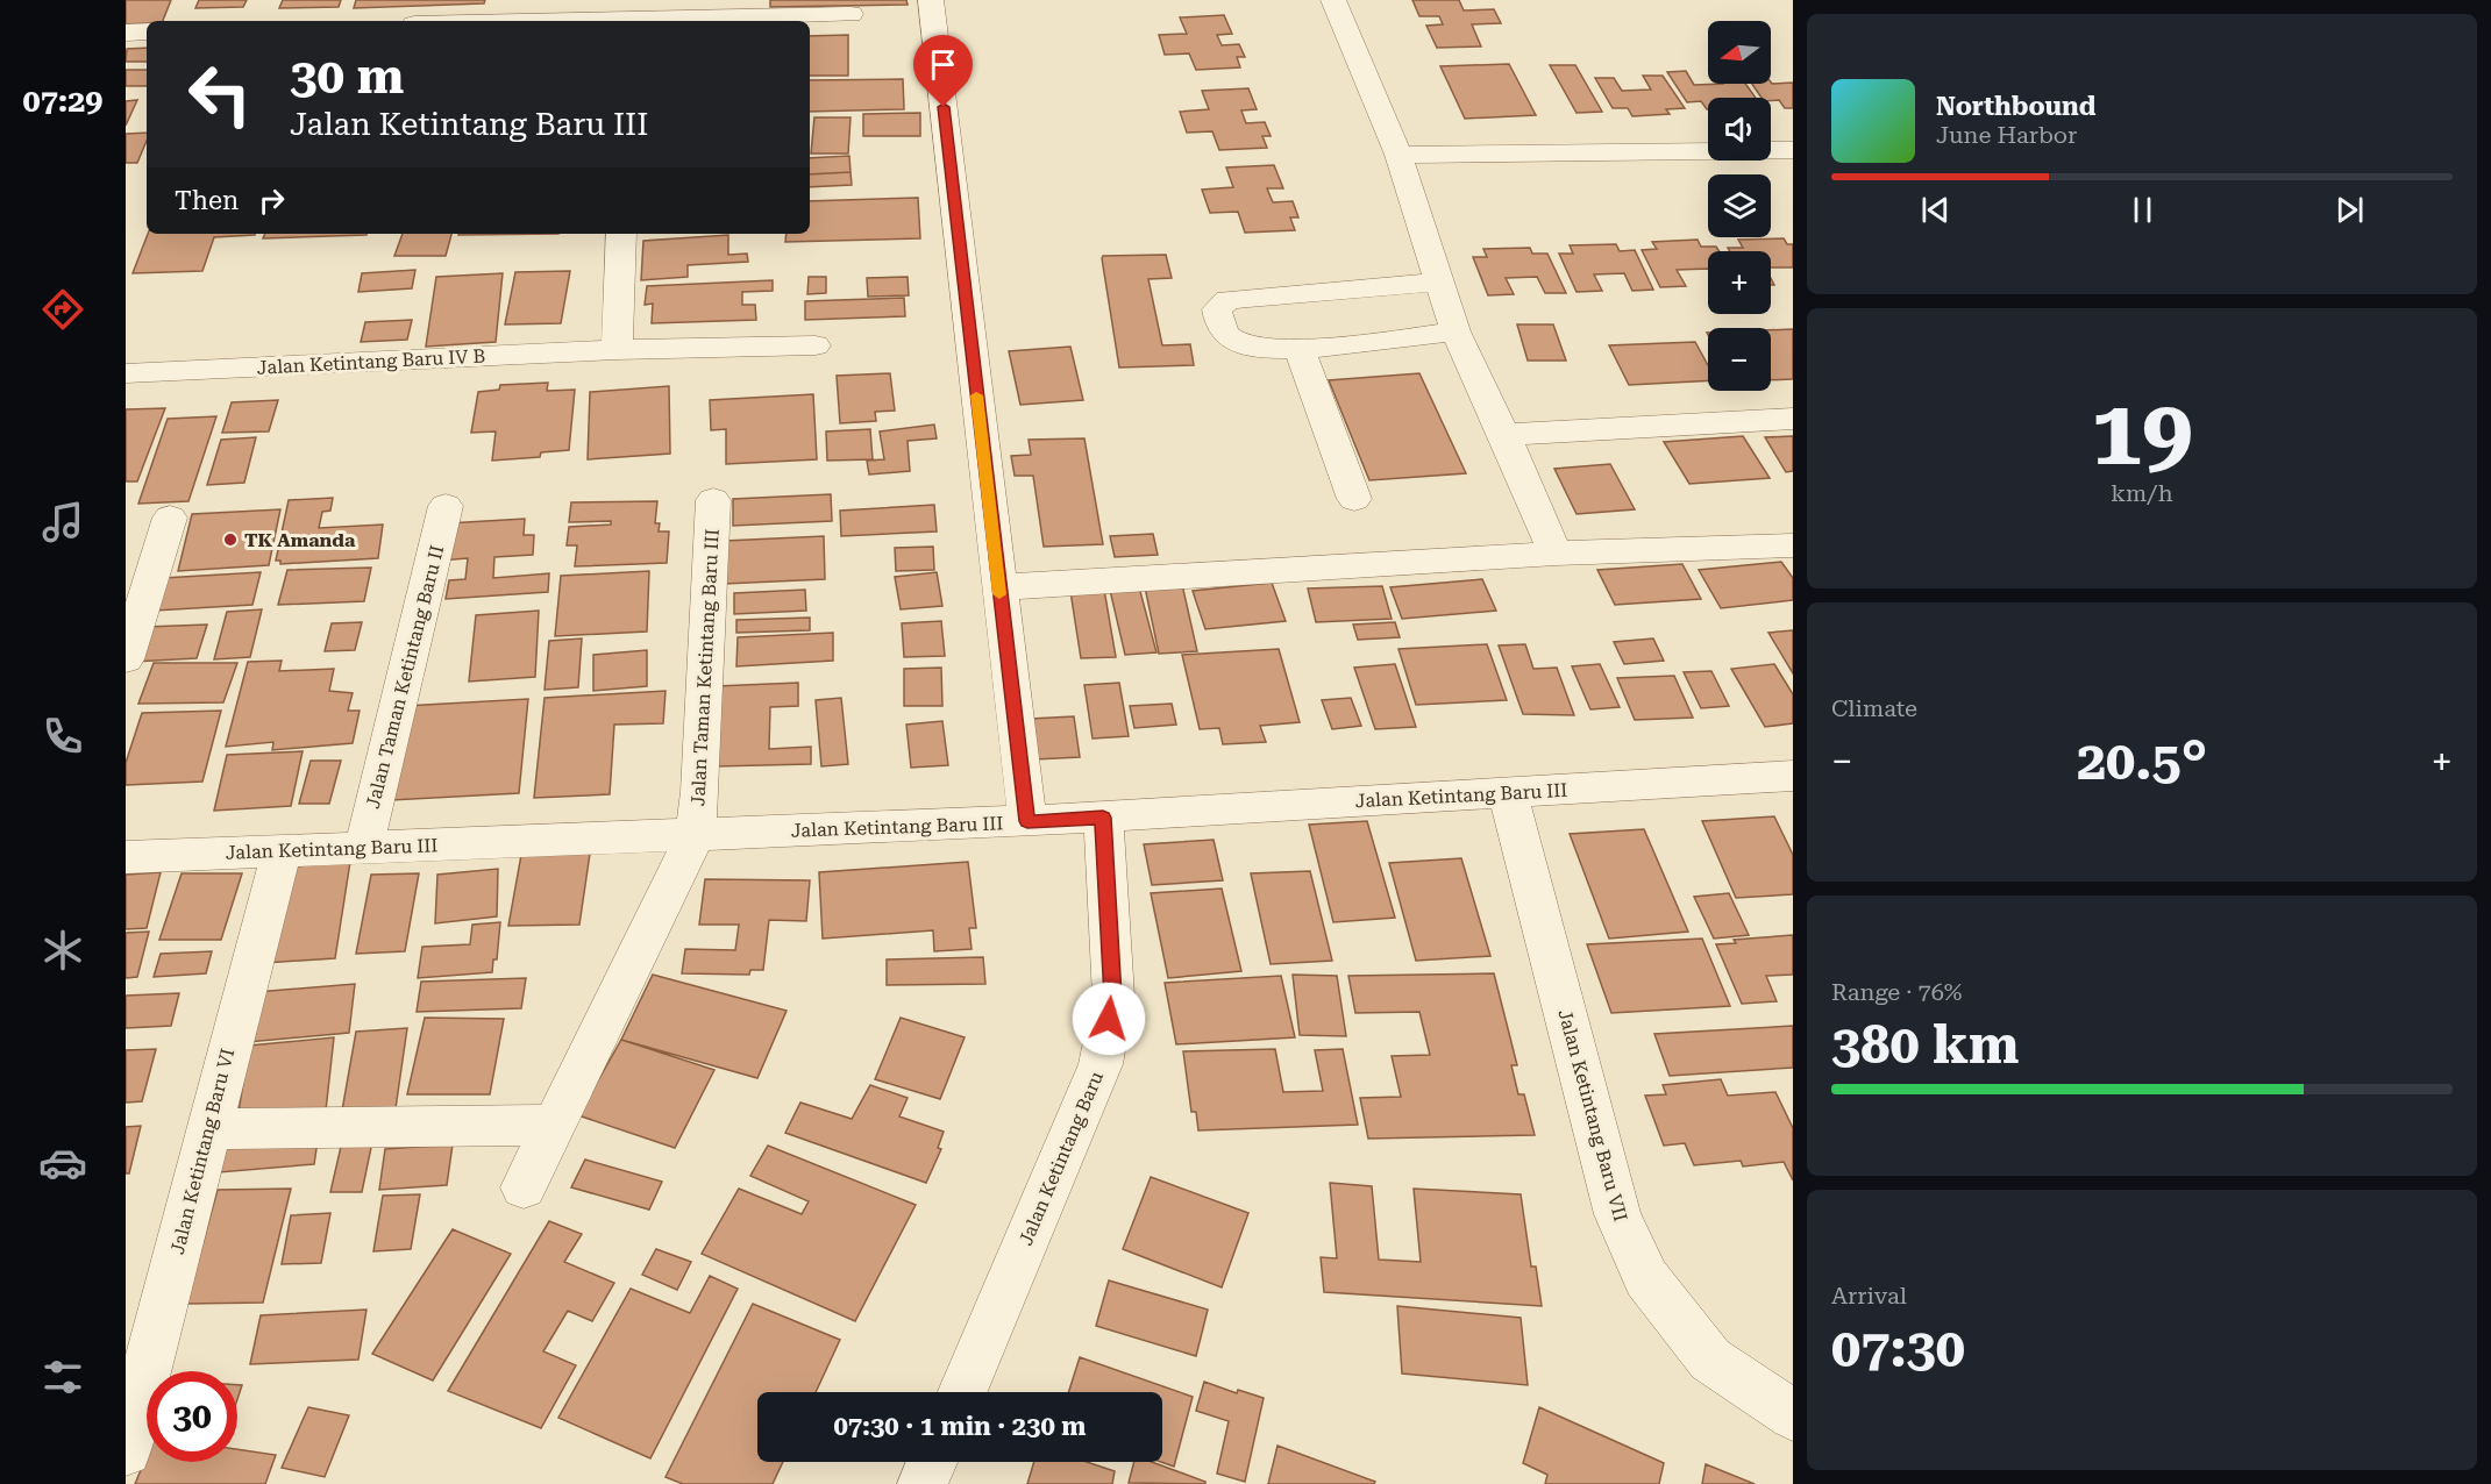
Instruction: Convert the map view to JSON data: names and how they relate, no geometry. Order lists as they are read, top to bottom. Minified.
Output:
{"streets":{"street":["Jalan Ketintang Baru IV B","Jalan Taman Ketintang Baru III","Jalan Taman Ketintang Baru II","Jalan Ketintang Baru III","Jalan Ketintang Baru VII","Jalan Ketintang Baru VI","Jalan Ketintang Baru"]},"crossings":[["Jalan Taman Ketintang Baru III","Jalan Ketintang Baru III"],["Jalan Taman Ketintang Baru II","Jalan Ketintang Baru III"],["Jalan Ketintang Baru III","Jalan Ketintang Baru VII"],["Jalan Ketintang Baru III","Jalan Ketintang Baru VI"],["Jalan Ketintang Baru III","Jalan Ketintang Baru"]],"places":["TK Amanda"],"north":"left","page":{"tabs":"07:29","map_buttons":["+","−"],"turn":["30 m","Jalan Ketintang Baru III"],"song":["Northbound","June Harbor"],"then":"Then","tile":[["19","km/h"],"Climate",["Range · 76%","380 km"],["Arrival","07:30"]],"heat":["−","20.5°","+"],"limit":"30","trip":"07:30 · 1 min · 230 m"}}
